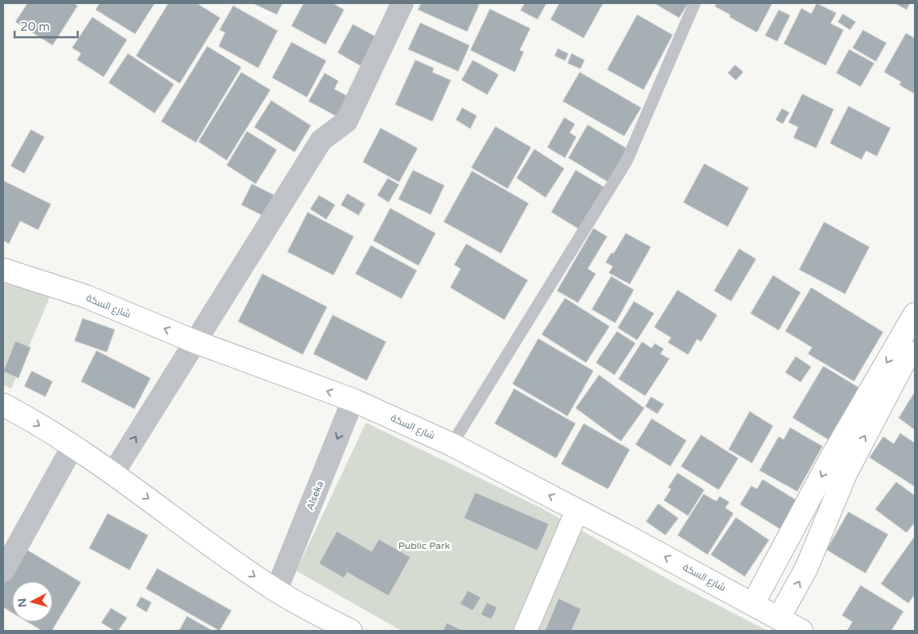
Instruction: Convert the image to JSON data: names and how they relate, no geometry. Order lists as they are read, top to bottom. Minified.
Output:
{"streets":{"main road":["شارع السكة"],"street":["Alseka"]},"crossings":[["شارع السكة","Alseka"]],"parks":["Public Park"],"scale_bar":"20 m","north":"left"}
